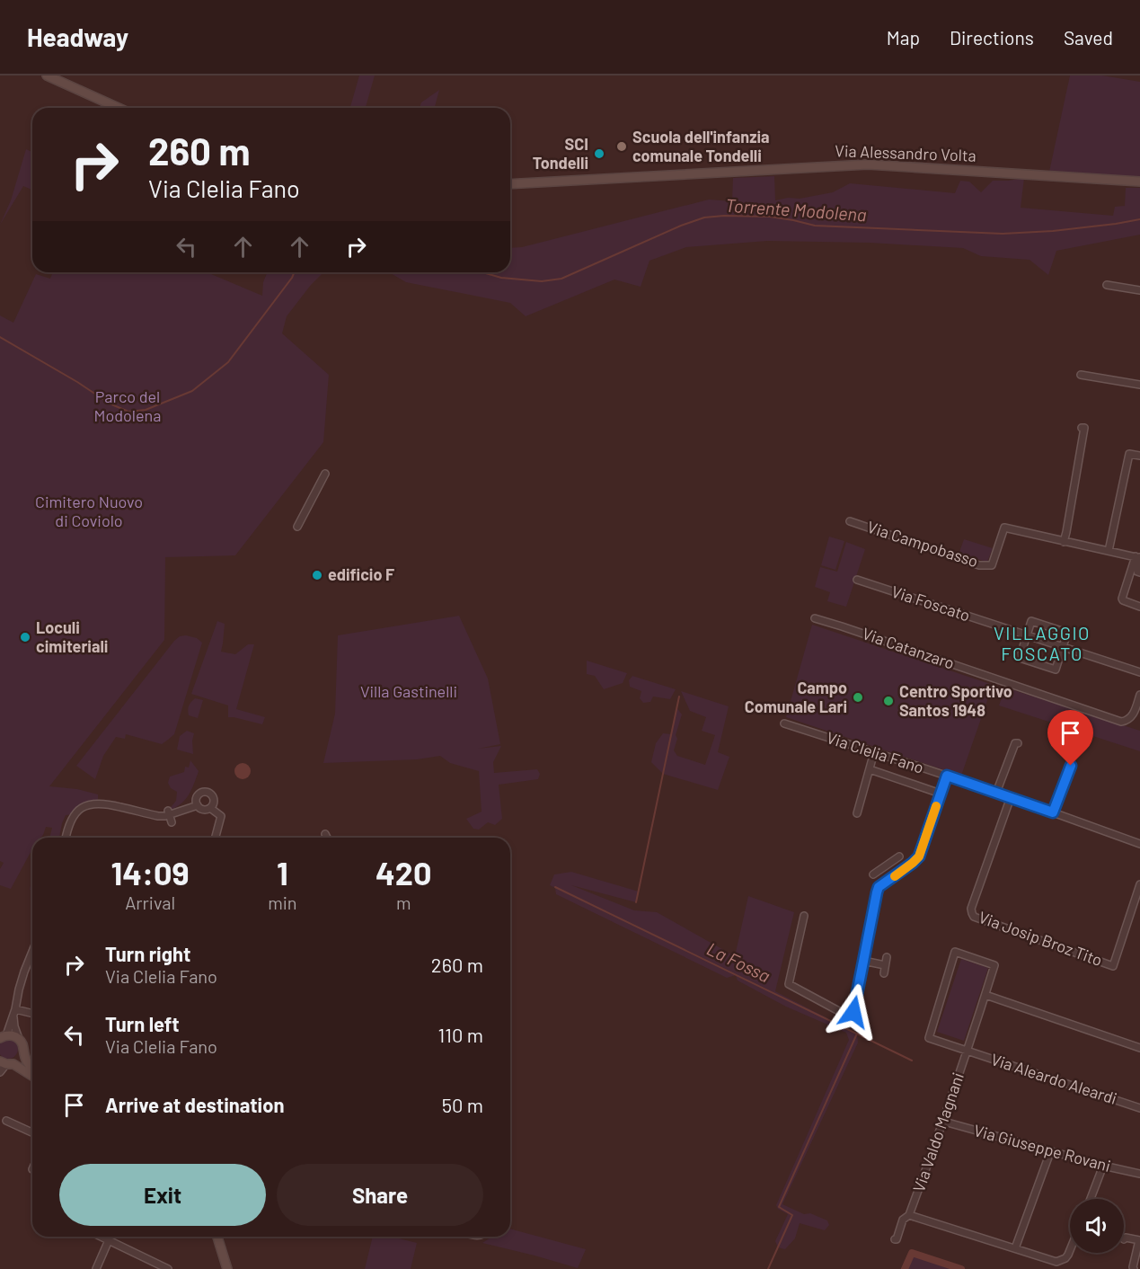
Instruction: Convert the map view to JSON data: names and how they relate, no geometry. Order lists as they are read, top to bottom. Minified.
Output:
{"streets":{"street":["Via Alessandro Volta","Via Campobasso","Via Foscato","Via Catanzaro","Via Clelia Fano","Via Josip Broz Tito","Via Aleardo Aleardi","Via Valdo Magnani","Via Giuseppe Rovani"]},"crossings":[["Via Clelia Fano","Via Josip Broz Tito"],["Via Aleardo Aleardi","Via Valdo Magnani"],["Via Valdo Magnani","Via Giuseppe Rovani"]],"districts":["VILLAGGIO FOSCATO"],"water":["Torrente Modolena","La Fossa"],"parks":["Parco del Modolena","Cimitero Nuovo di Coviolo","Villa Gastinelli"],"places":["Scuola dell'infanzia comunale Tondelli","SCI Tondelli","edificio F","Loculi cimiteriali","Campo Comunale Lari","Centro Sportivo Santos 1948"],"page":{"header":"Headway","nav":["Map","Directions","Saved"],"turn":["260 m","Via Clelia Fano"],"eta":["14:09","Arrival","1","min","420","m"],"list":[{"name":"Turn right","note":"Via Clelia Fano","value":"260 m"},{"name":"Turn left","note":"Via Clelia Fano","value":"110 m"},{"name":"Arrive at destination","value":"50 m"}],"buttons":["Exit","Share"]}}
